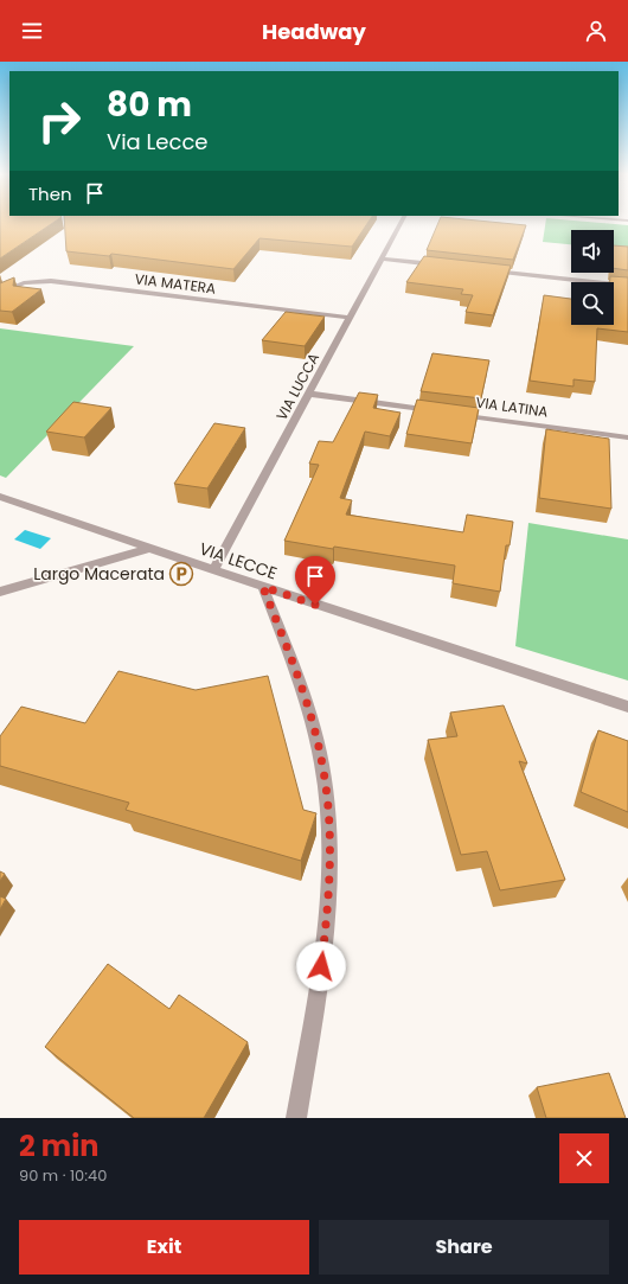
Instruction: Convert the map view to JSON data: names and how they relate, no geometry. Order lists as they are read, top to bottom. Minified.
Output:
{"streets":{"street":["VIA MATERA","VIA LUCCA","VIA LATINA","VIA LECCE"]},"crossings":[["VIA MATERA","VIA LUCCA"],["VIA LUCCA","VIA LATINA"],["VIA LUCCA","VIA LECCE"]],"places":{"parking":["Largo Macerata"]},"page":{"header":"Headway","turn":["80 m","Via Lecce"],"then":"Then","heading":["2 min","90 m · 10:40"],"buttons":["Exit","Share"]}}
